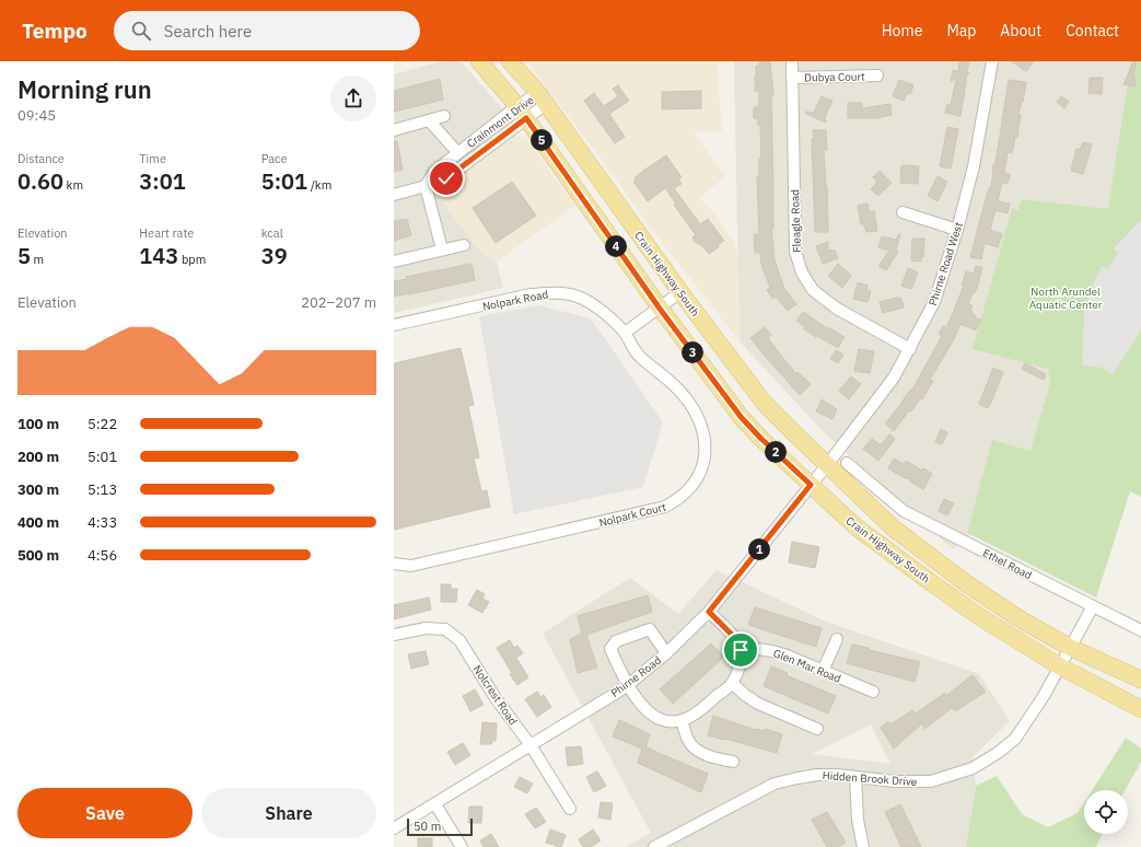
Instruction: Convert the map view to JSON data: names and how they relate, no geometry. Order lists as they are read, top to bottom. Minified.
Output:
{"streets":{"main road":["Crain Highway South"],"street":["Dubya Court","Crainmont Drive","Fleagle Road","Phirne Road West","Nolpark Road","Nolpark Court","Ethel Road","Glen Mar Road","Phirne Road","Nolcrest Road","Hidden Brook Drive"]},"crossings":[["Dubya Court","Fleagle Road"],["Crainmont Drive","Crain Highway South"],["Fleagle Road","Phirne Road West"],["Phirne Road West","Crain Highway South"],["Phirne Road West","Phirne Road"],["Crain Highway South","Phirne Road"],["Crain Highway South","Hidden Brook Drive"],["Nolpark Road","Nolpark Court"],["Ethel Road","Hidden Brook Drive"],["Phirne Road","Nolcrest Road"]],"parks":["North Arundel Aquatic Center"],"scale_bar":"50 m","page":{"header":"Tempo","search":"Search here","nav":["Home","Map","About","Contact"],"heading":["Morning run","09:45"],"pins":["5","4","3","2","1"],"stats":[["Distance","0.60 km"],["Time","3:01"],["Pace","5:01 /km"],["Elevation","5 m"],["Heart rate","143 bpm"],["kcal","39"]],"chart":["Elevation","202–207 m"],"list":[{"name":"100 m","note":"5:22"},{"name":"200 m","note":"5:01"},{"name":"300 m","note":"5:13"},{"name":"400 m","note":"4:33"},{"name":"500 m","note":"4:56"}],"buttons":["Save","Share"],"scale":"50 m"}}
